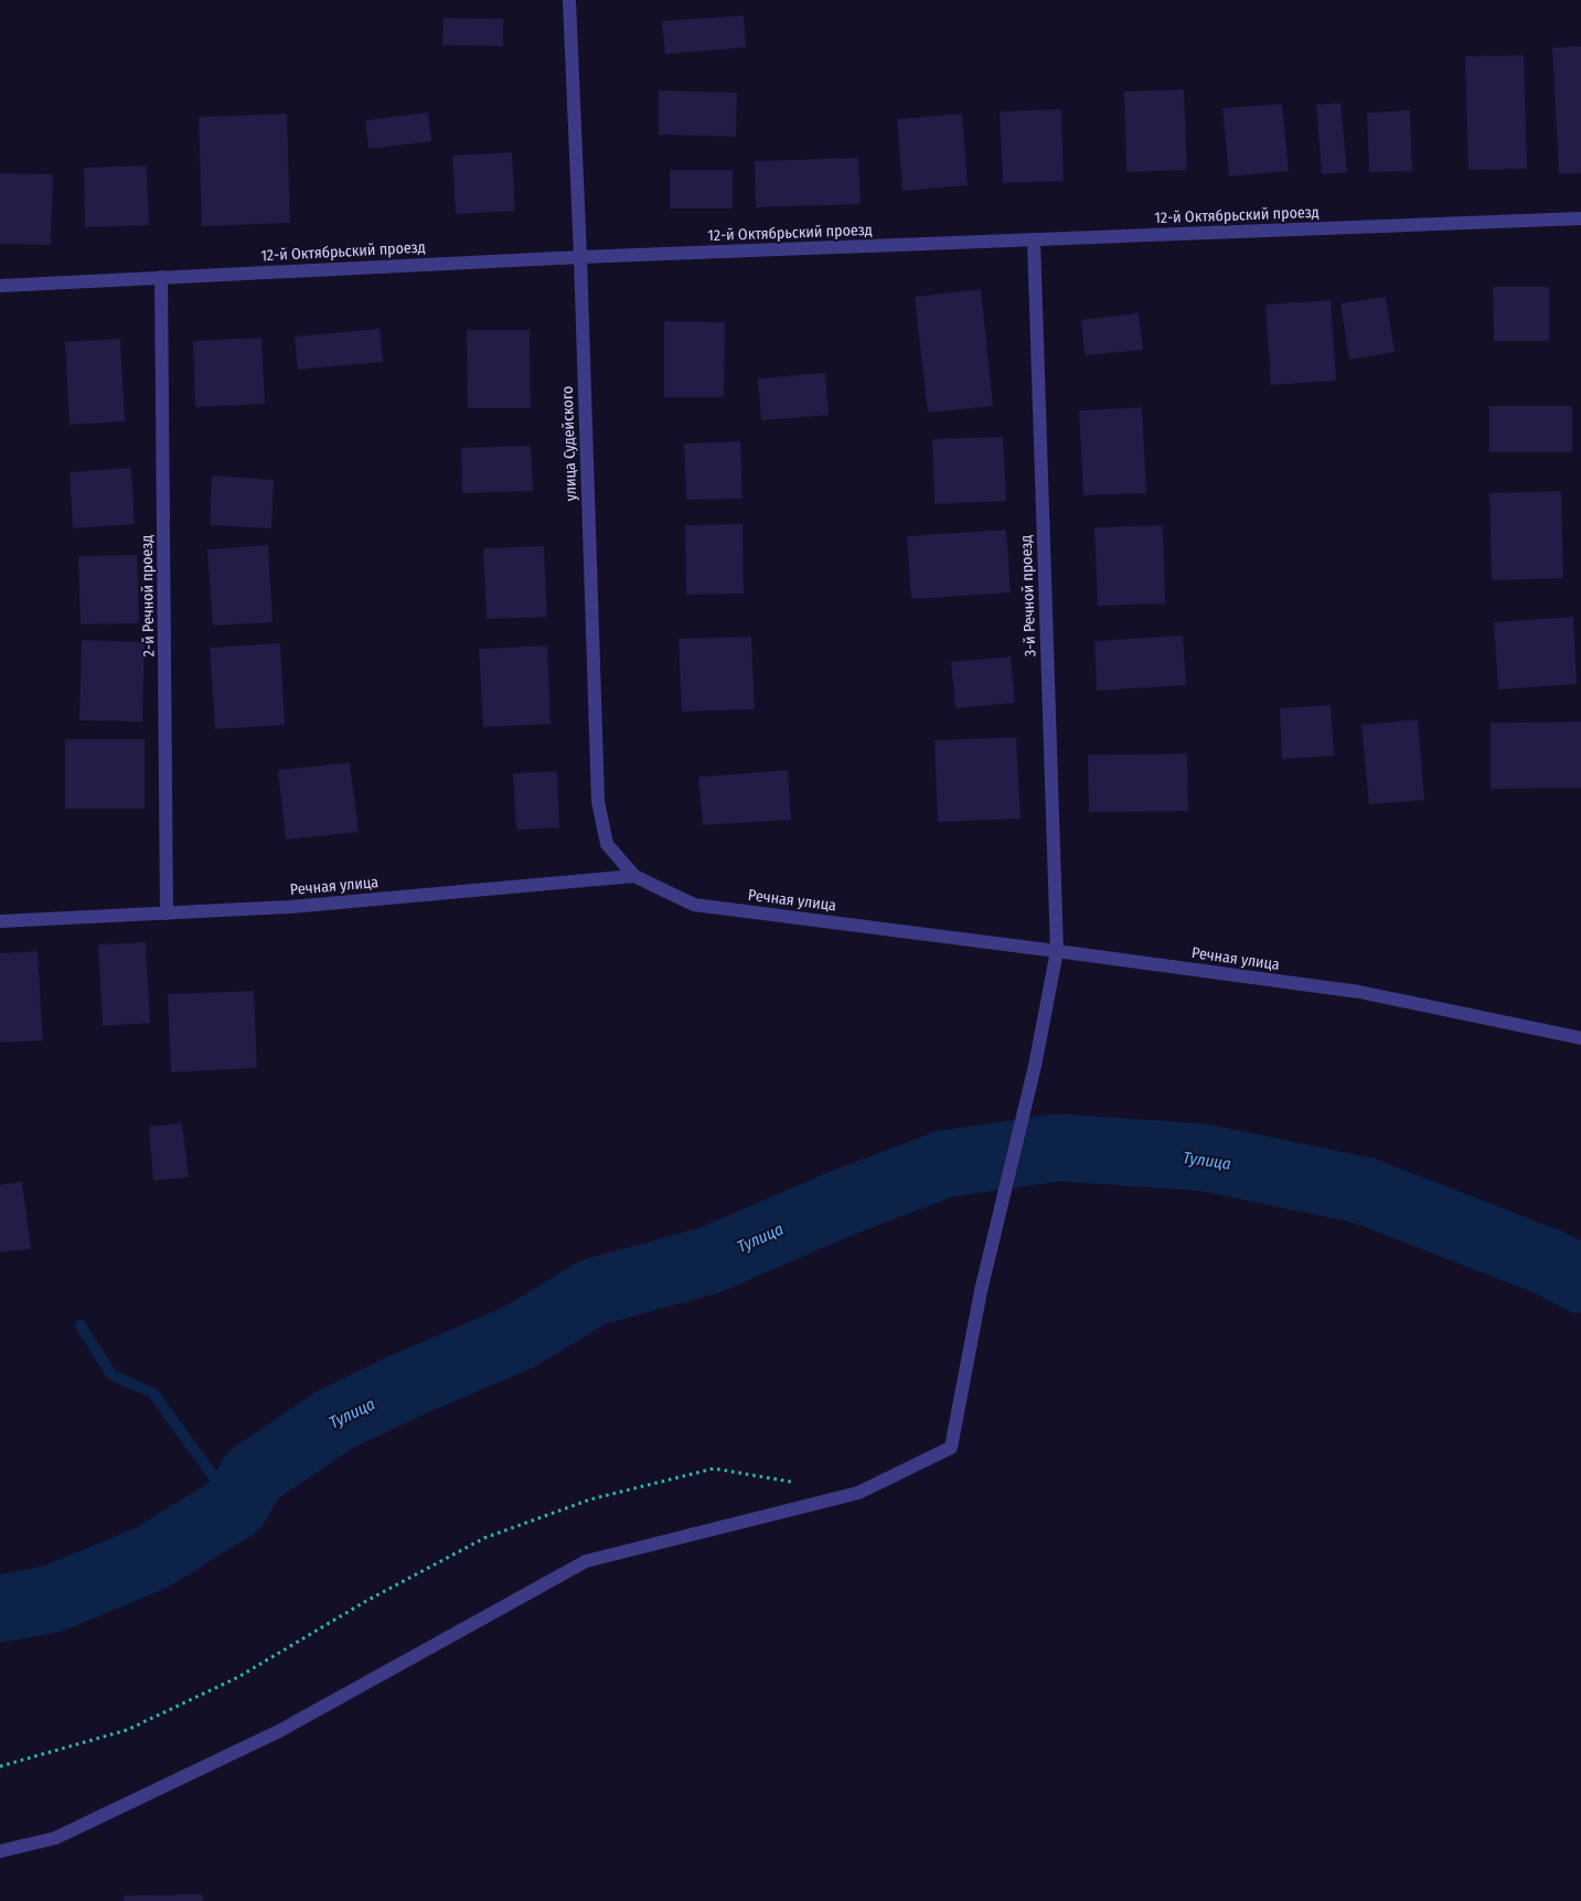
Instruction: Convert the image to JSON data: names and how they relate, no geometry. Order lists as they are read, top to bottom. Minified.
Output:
{"streets":{"street":["12-й Октябрьский проезд","улица Судейского","2-й Речной проезд","3-й Речной проезд","Речная улица"]},"crossings":[["12-й Октябрьский проезд","улица Судейского"],["12-й Октябрьский проезд","2-й Речной проезд"],["12-й Октябрьский проезд","3-й Речной проезд"],["улица Судейского","Речная улица"],["2-й Речной проезд","Речная улица"],["3-й Речной проезд","Речная улица"]],"water":["Тулица"]}
